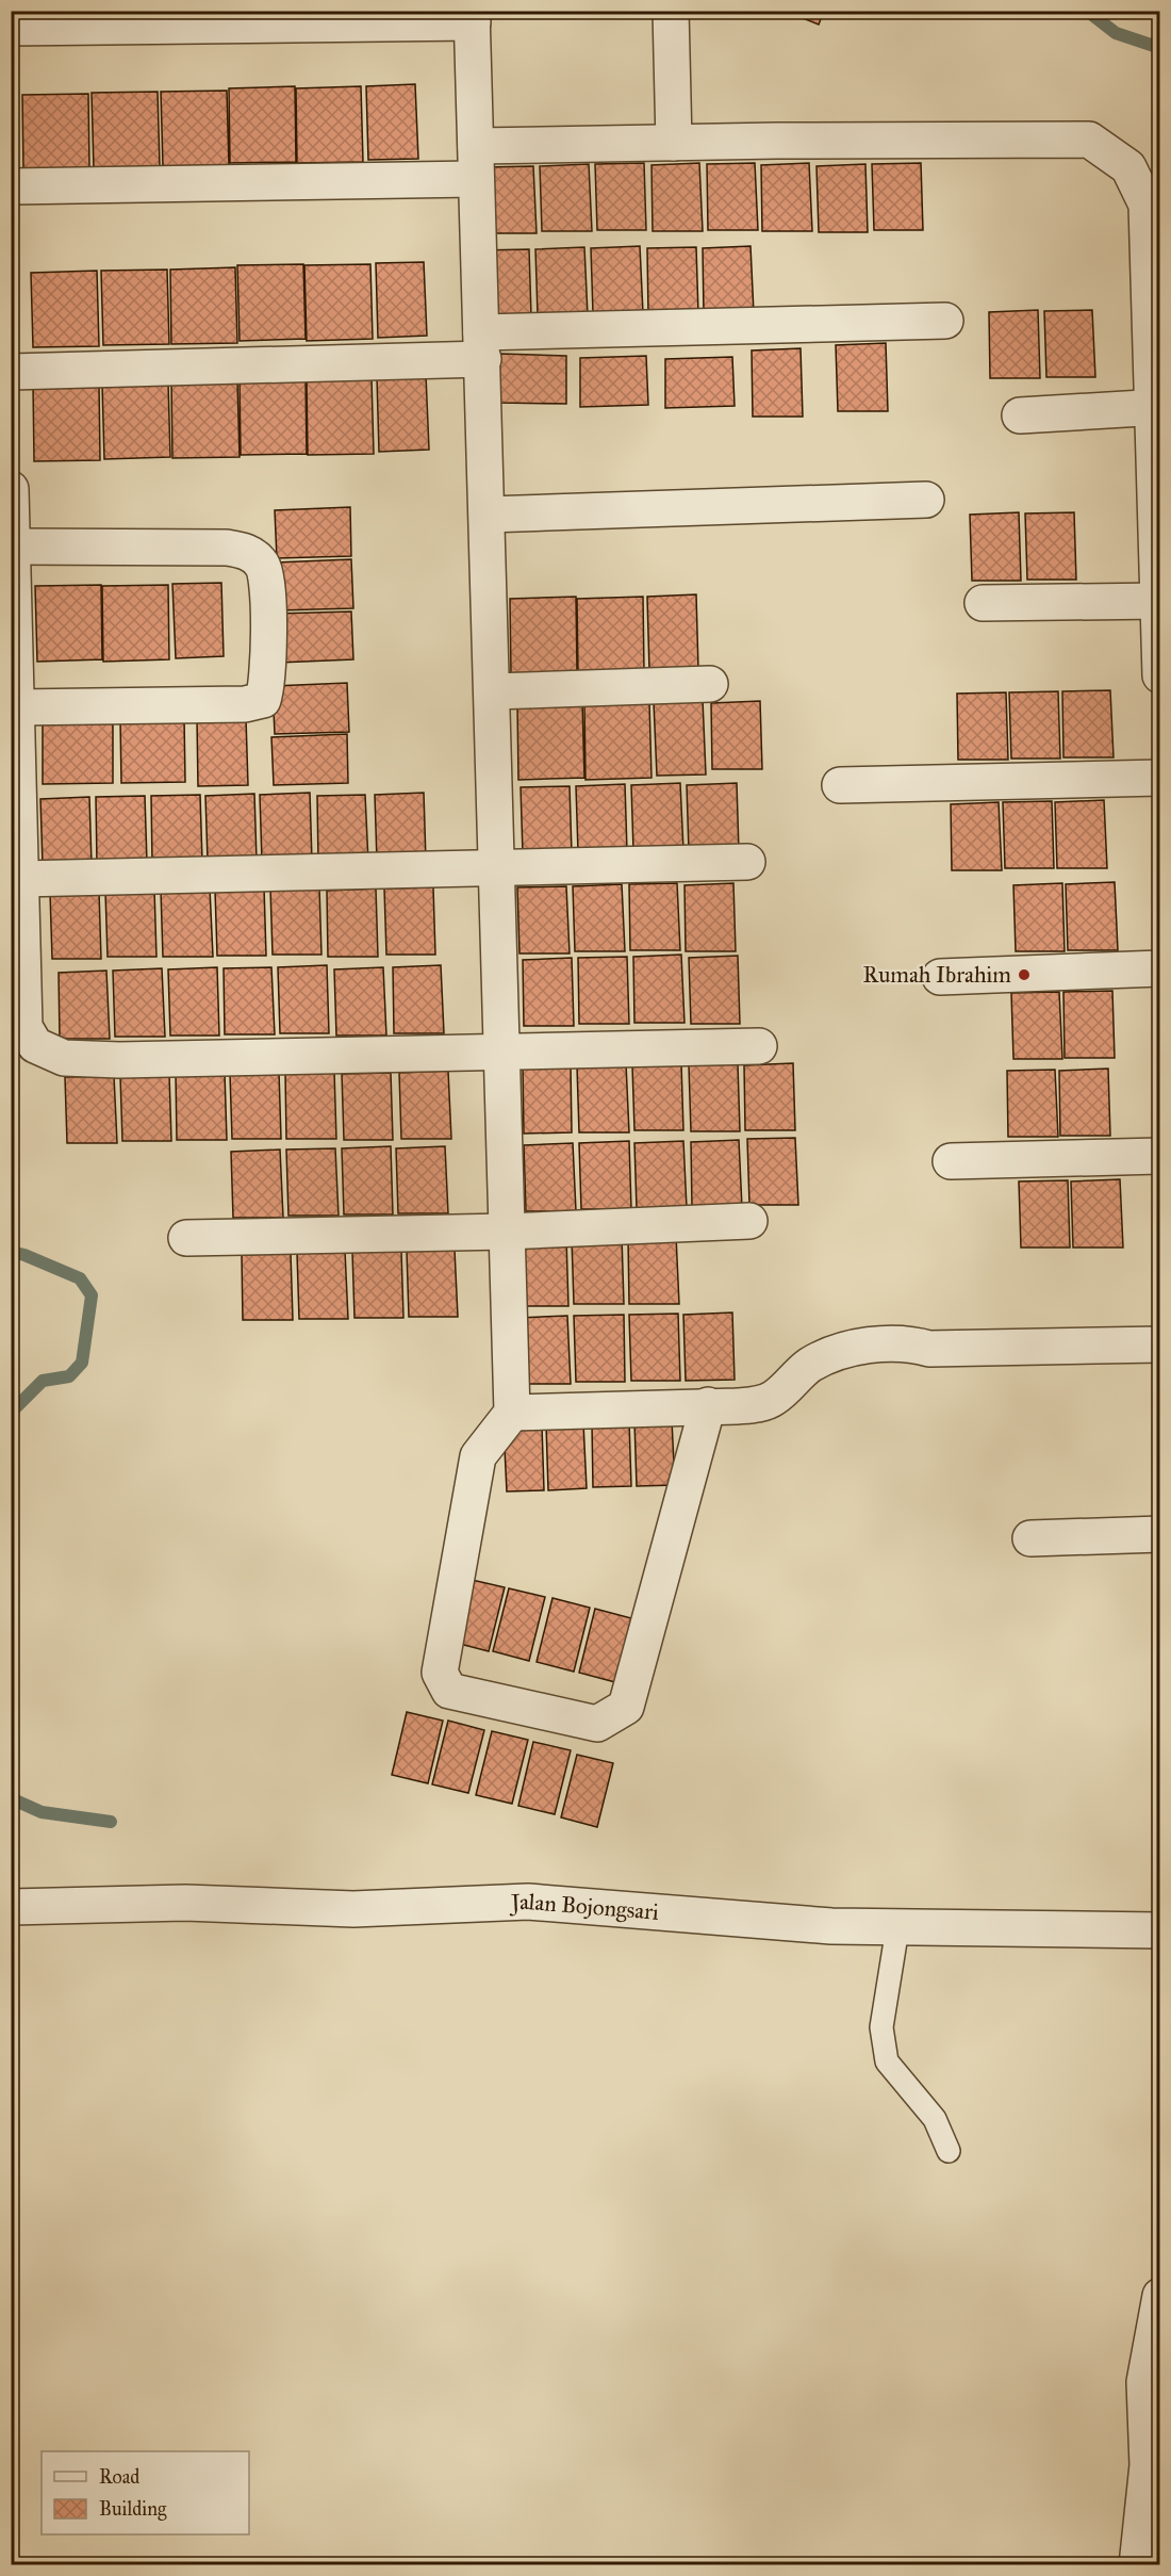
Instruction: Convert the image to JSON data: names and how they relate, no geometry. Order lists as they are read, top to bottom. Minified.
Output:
{"streets":{"street":["Jalan Bojongsari"]},"places":["Rumah Ibrahim"],"legend":["Road","Building"]}
